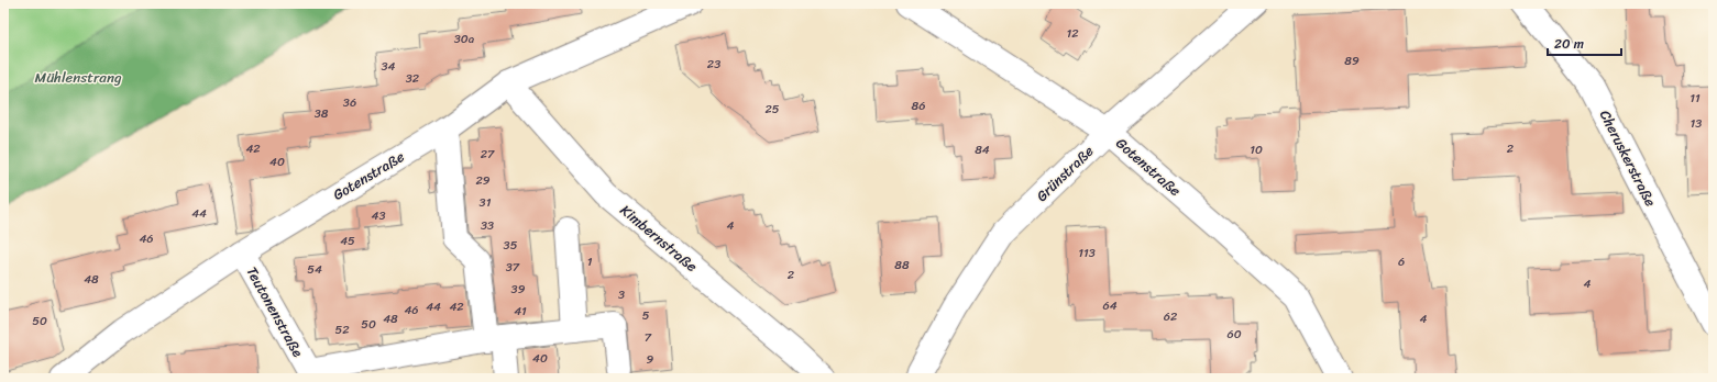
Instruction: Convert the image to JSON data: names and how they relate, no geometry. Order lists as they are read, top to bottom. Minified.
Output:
{"streets":{"street":["Cheruskerstraße","Gotenstraße","Grünstraße","Kimbernstraße","Teutonenstraße"]},"crossings":[["Gotenstraße","Grünstraße"],["Gotenstraße","Kimbernstraße"],["Gotenstraße","Teutonenstraße"]],"parks":["Mühlenstrang"],"house_numbers":["12","30a","89","23","34","32","11","36","86","25","38","13","42","2","84","10","27","40","29","31","44","43","33","4","46","45","35","113","1","6","88","37","54","2","48","4","39","3","64","44","42","46","41","5","62","48","4","50","50","52","60","7","40","9"],"scale_bar":"20 m"}
